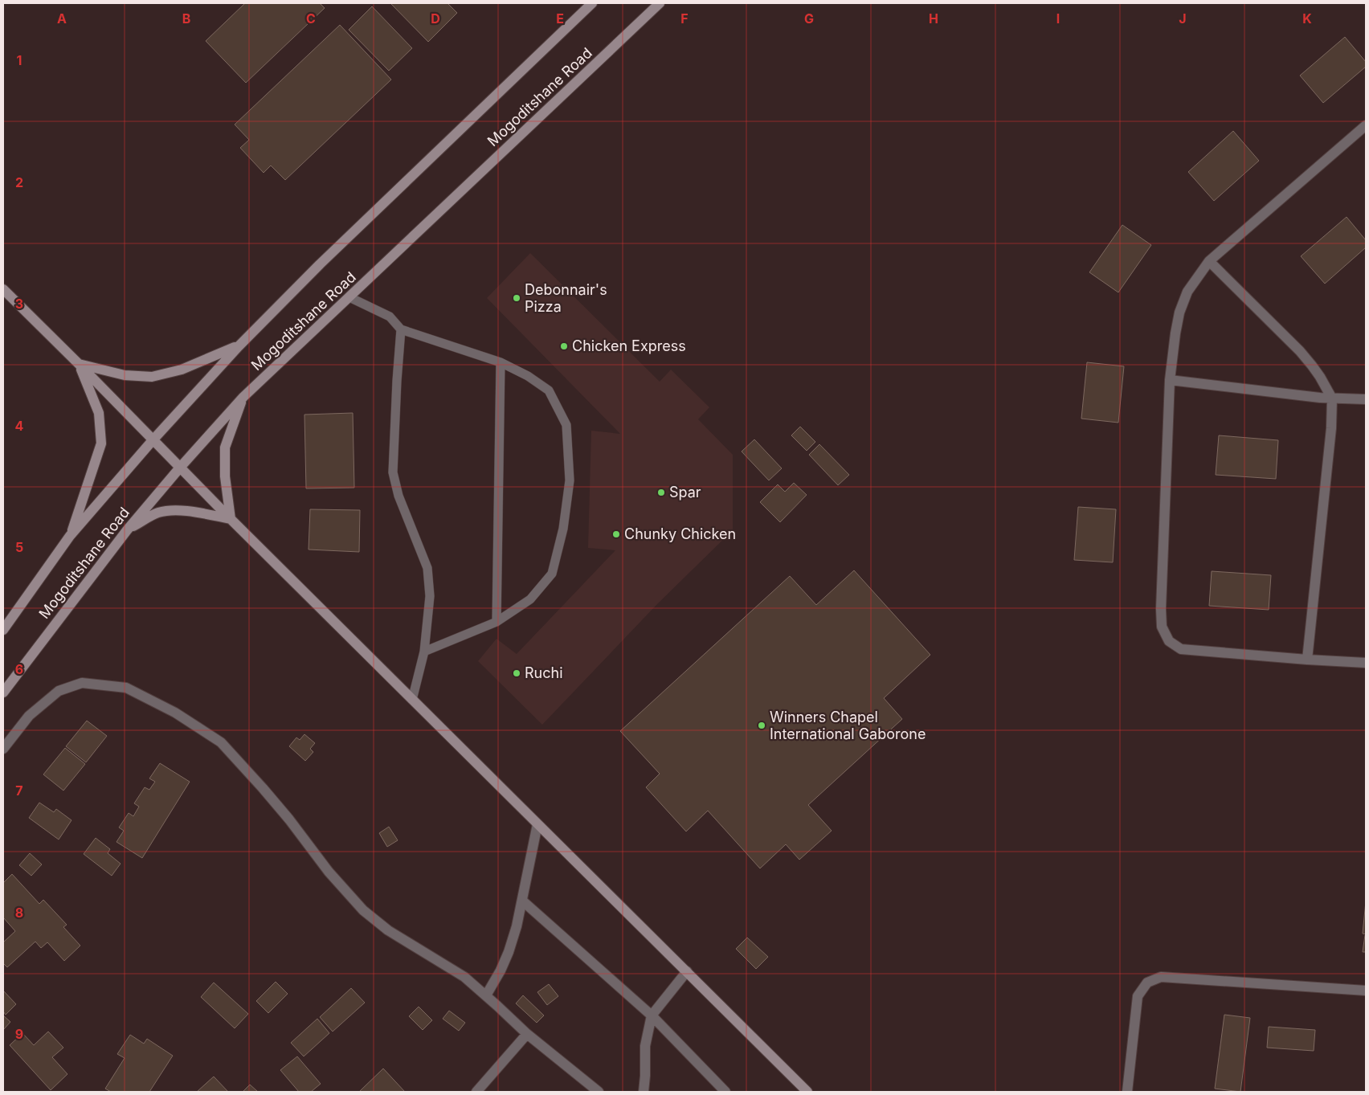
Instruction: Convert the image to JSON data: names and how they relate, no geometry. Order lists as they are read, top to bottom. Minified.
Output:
{"streets":{"main road":["Mogoditshane Road"]},"places":["Debonnair's Pizza","Chicken Express","Spar","Chunky Chicken","Ruchi","Winners Chapel International Gaborone"],"grid":{"columns":["A","B","C","D","E","F","G","H","I","J","K"],"rows":["1","2","3","4","5","6","7","8","9"]}}
